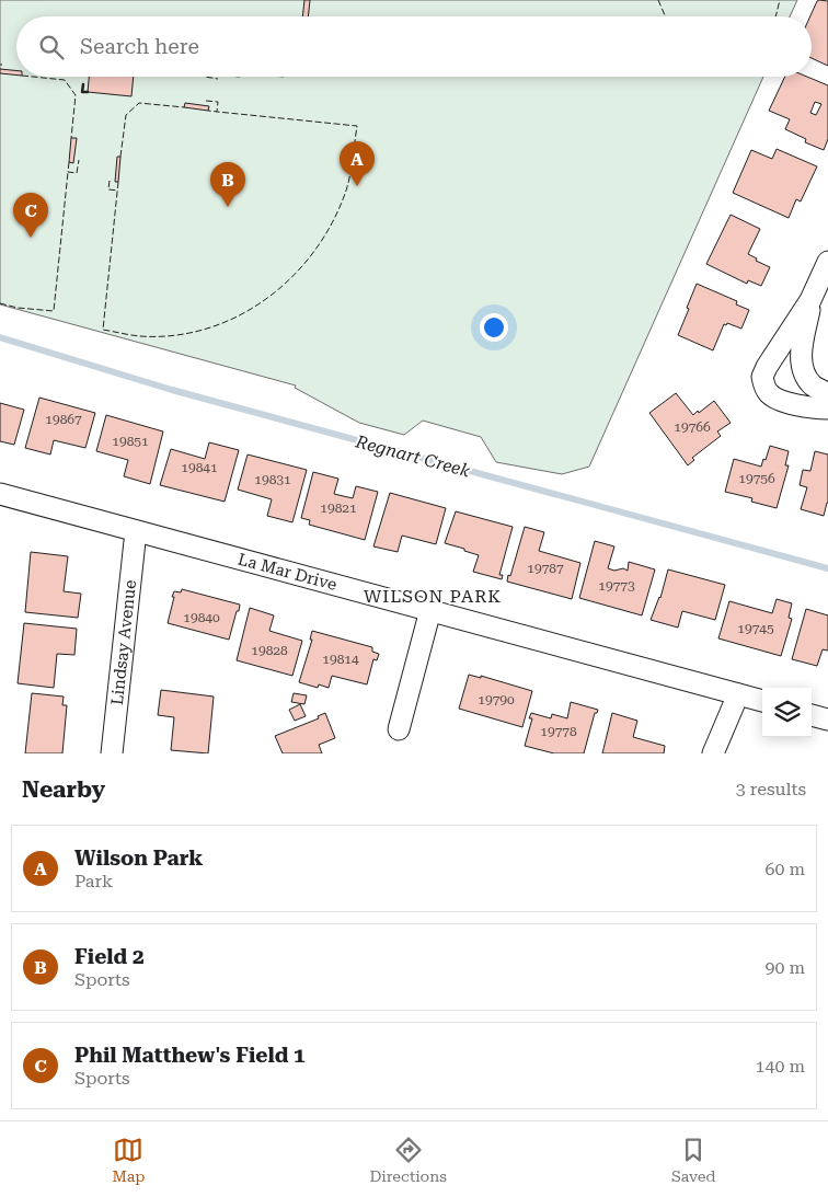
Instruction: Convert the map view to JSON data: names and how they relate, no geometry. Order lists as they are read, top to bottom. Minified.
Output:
{"streets":{"street":["La Mar Drive","Lindsay Avenue"]},"crossings":[["La Mar Drive","Lindsay Avenue"]],"districts":["WILSON PARK"],"water":["Regnart Creek"],"house_numbers":["19867","19766","19851","19841","19756","19831","19821","19787","19773","19840","19745","19828","19814","19790","19778"],"page":{"search":"Search here","pins":["A","B","C"],"heading":["Nearby","3 results"],"list":[{"mark":"A","name":"Wilson Park","note":"Park","value":"60 m"},{"mark":"B","name":"Field 2","note":"Sports","value":"90 m"},{"mark":"C","name":"Phil Matthew's Field 1","note":"Sports","value":"140 m"}],"nav":["Map","Directions","Saved"]}}
